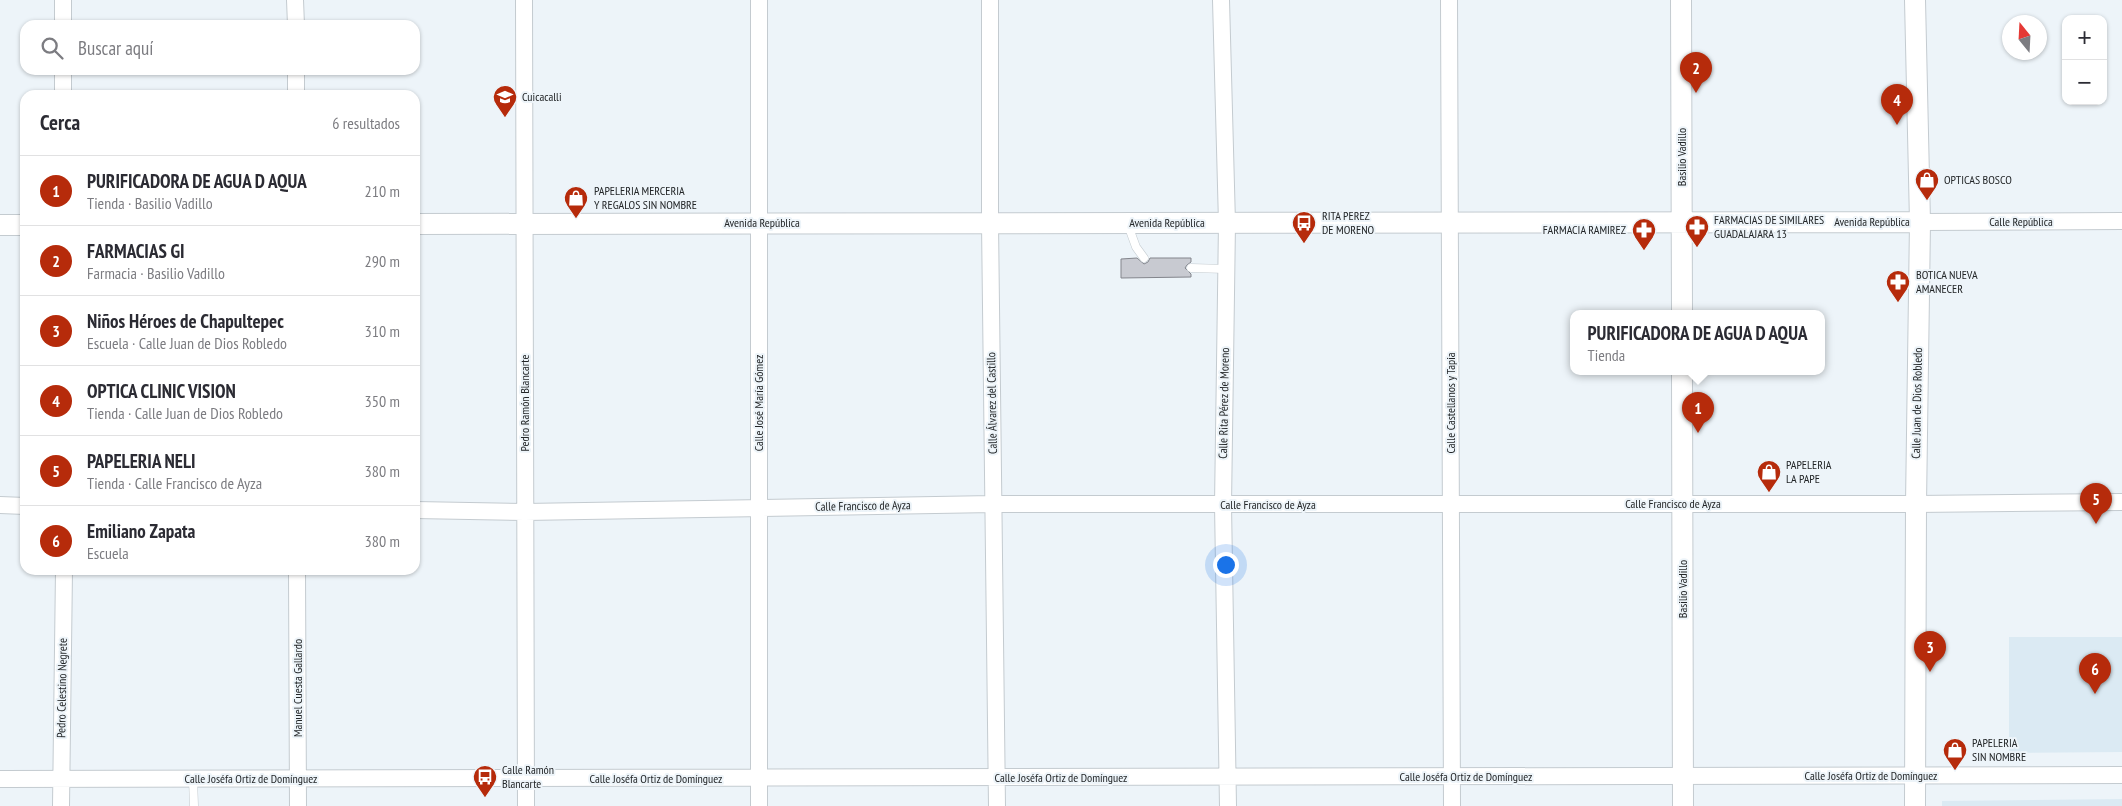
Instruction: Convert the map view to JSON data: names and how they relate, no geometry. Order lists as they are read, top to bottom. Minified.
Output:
{"streets":{"street":["Basilio Vadillo","Avenida República","Calle República","Pedro Ramón Blancarte","Calle José María Gómez","Calle Álvarez del Castillo","Calle Rita Pérez de Moreno","Calle Castellanos y Tapia","Calle Juan de Dios Robledo","Calle Francisco de Ayza","Pedro Celestino Negrete","Manuel Cuesta Gallardo","Calle Joséfa Ortiz de Domínguez"]},"crossings":[["Basilio Vadillo","Avenida República"],["Basilio Vadillo","Calle Francisco de Ayza"],["Basilio Vadillo","Calle Joséfa Ortiz de Domínguez"],["Avenida República","Calle República"],["Avenida República","Pedro Ramón Blancarte"],["Avenida República","Calle José María Gómez"],["Avenida República","Calle Álvarez del Castillo"],["Avenida República","Calle Rita Pérez de Moreno"],["Avenida República","Calle Castellanos y Tapia"],["Avenida República","Calle Juan de Dios Robledo"],["Calle República","Calle Juan de Dios Robledo"],["Pedro Ramón Blancarte","Calle Francisco de Ayza"],["Pedro Ramón Blancarte","Calle Joséfa Ortiz de Domínguez"],["Calle José María Gómez","Calle Francisco de Ayza"],["Calle José María Gómez","Calle Joséfa Ortiz de Domínguez"],["Calle Álvarez del Castillo","Calle Francisco de Ayza"],["Calle Álvarez del Castillo","Calle Joséfa Ortiz de Domínguez"],["Calle Rita Pérez de Moreno","Calle Francisco de Ayza"],["Calle Rita Pérez de Moreno","Calle Joséfa Ortiz de Domínguez"],["Calle Castellanos y Tapia","Calle Francisco de Ayza"],["Calle Castellanos y Tapia","Calle Joséfa Ortiz de Domínguez"],["Calle Juan de Dios Robledo","Calle Francisco de Ayza"],["Calle Juan de Dios Robledo","Calle Joséfa Ortiz de Domínguez"],["Pedro Celestino Negrete","Calle Joséfa Ortiz de Domínguez"],["Manuel Cuesta Gallardo","Calle Joséfa Ortiz de Domínguez"]],"places":{"school or university":["Cuicacalli"],"shop":["OPTICAS BOSCO","PAPELERIA MERCERIA Y REGALOS SIN NOMBRE","PAPELERIA LA PAPE","PAPELERIA SIN NOMBRE"],"bus stop":["RITA PEREZ DE MORENO","Calle Ramón Blancarte"],"pharmacy":["FARMACIAS DE SIMILARES GUADALAJARA 13","FARMACIA RAMIREZ","BOTICA NUEVA AMANECER"]},"north":"top","page":{"map_buttons":["+","−"],"search":"Buscar aquí","pins":["2","4","1","5","3","6"],"heading":["Cerca","6 resultados"],"list":[{"mark":"1","name":"PURIFICADORA DE AGUA D AQUA","note":"Tienda · Basilio Vadillo","value":"210 m"},{"mark":"2","name":"FARMACIAS GI","note":"Farmacia · Basilio Vadillo","value":"290 m"},{"mark":"3","name":"Niños Héroes de Chapultepec","note":"Escuela · Calle Juan de Dios Robledo","value":"310 m"},{"mark":"4","name":"OPTICA CLINIC VISION","note":"Tienda · Calle Juan de Dios Robledo","value":"350 m"},{"mark":"5","name":"PAPELERIA NELI","note":"Tienda · Calle Francisco de Ayza","value":"380 m"},{"mark":"6","name":"Emiliano Zapata","note":"Escuela","value":"380 m"}],"popup":["PURIFICADORA DE AGUA D AQUA","Tienda"]}}
